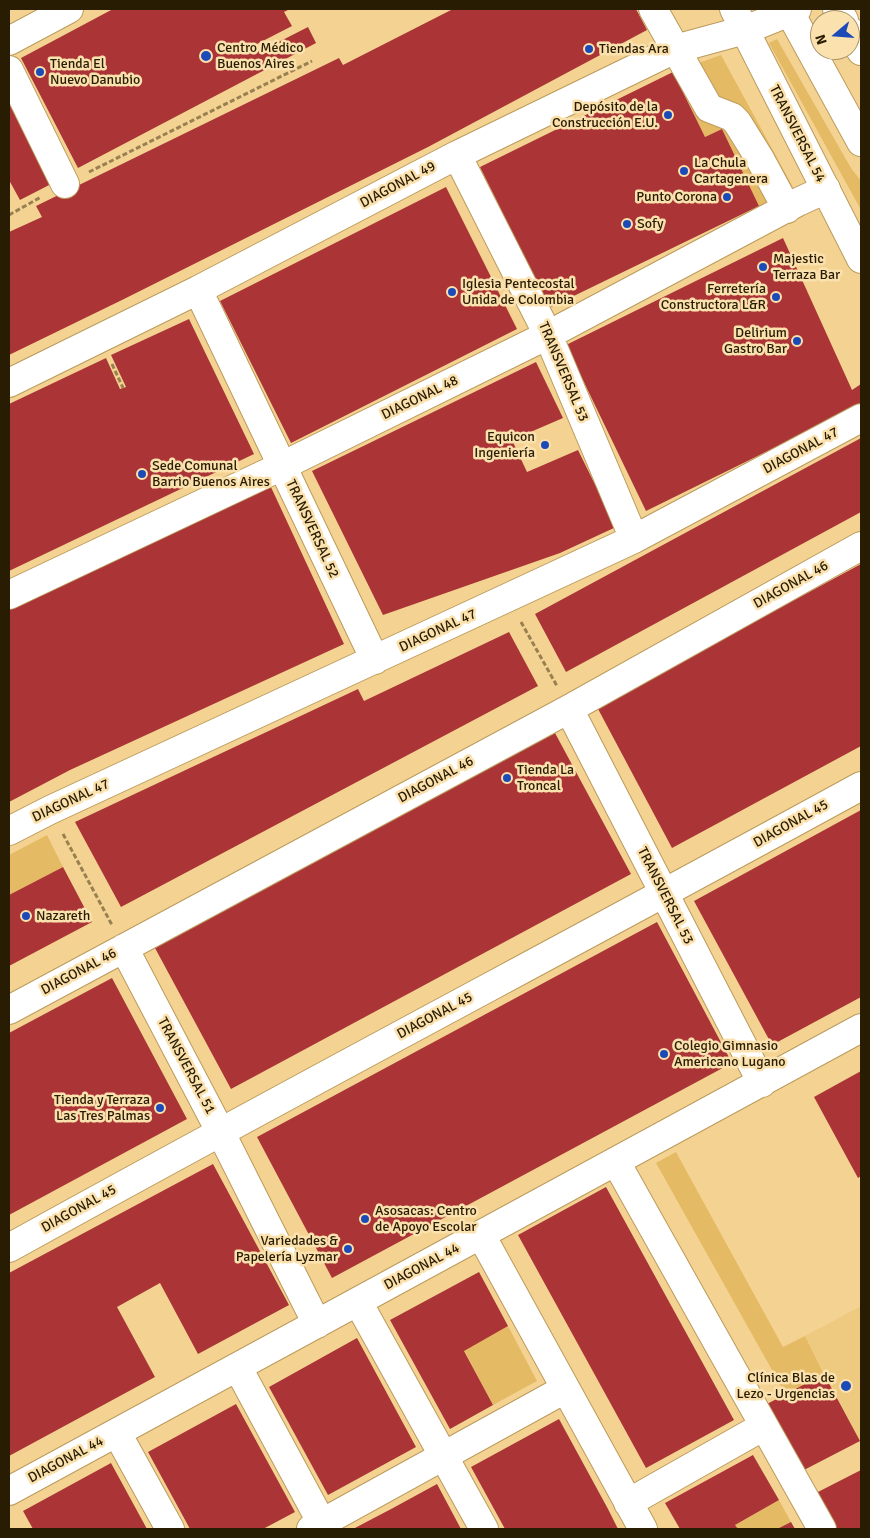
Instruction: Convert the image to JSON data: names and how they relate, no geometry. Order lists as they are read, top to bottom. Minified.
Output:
{"streets":{"street":["TRANSVERSAL 54","DIAGONAL 49","TRANSVERSAL 53","DIAGONAL 48","DIAGONAL 47","TRANSVERSAL 52","DIAGONAL 46","DIAGONAL 45","TRANSVERSAL 51","DIAGONAL 44"]},"crossings":[["TRANSVERSAL 54","DIAGONAL 49"],["TRANSVERSAL 54","DIAGONAL 48"],["DIAGONAL 49","TRANSVERSAL 53"],["DIAGONAL 49","TRANSVERSAL 52"],["TRANSVERSAL 53","DIAGONAL 48"],["TRANSVERSAL 53","DIAGONAL 47"],["TRANSVERSAL 53","DIAGONAL 46"],["TRANSVERSAL 53","DIAGONAL 45"],["TRANSVERSAL 53","DIAGONAL 44"],["DIAGONAL 48","TRANSVERSAL 52"],["DIAGONAL 47","TRANSVERSAL 52"],["DIAGONAL 46","TRANSVERSAL 51"],["DIAGONAL 45","TRANSVERSAL 51"],["TRANSVERSAL 51","DIAGONAL 44"]],"places":["Tiendas Ara","Centro Médico Buenos Aires","Tienda El Nuevo Danubio","Depósito de la Construcción E.U.","La Chula Cartagenera","Punto Corona","Sofy","Majestic Terraza Bar","Iglesia Pentecostal Unida de Colombia","Ferretería Constructora L&R","Delirium Gastro Bar","Equicon Ingeniería","Sede Comunal Barrio Buenos Aires","Tienda La Troncal","Nazareth","Colegio Gimnasio Americano Lugano","Tienda y Terraza Las Tres Palmas","Asosacas: Centro de Apoyo Escolar","Variedades & Papelería Lyzmar","Clínica Blas de Lezo - Urgencias"],"north":"left"}
